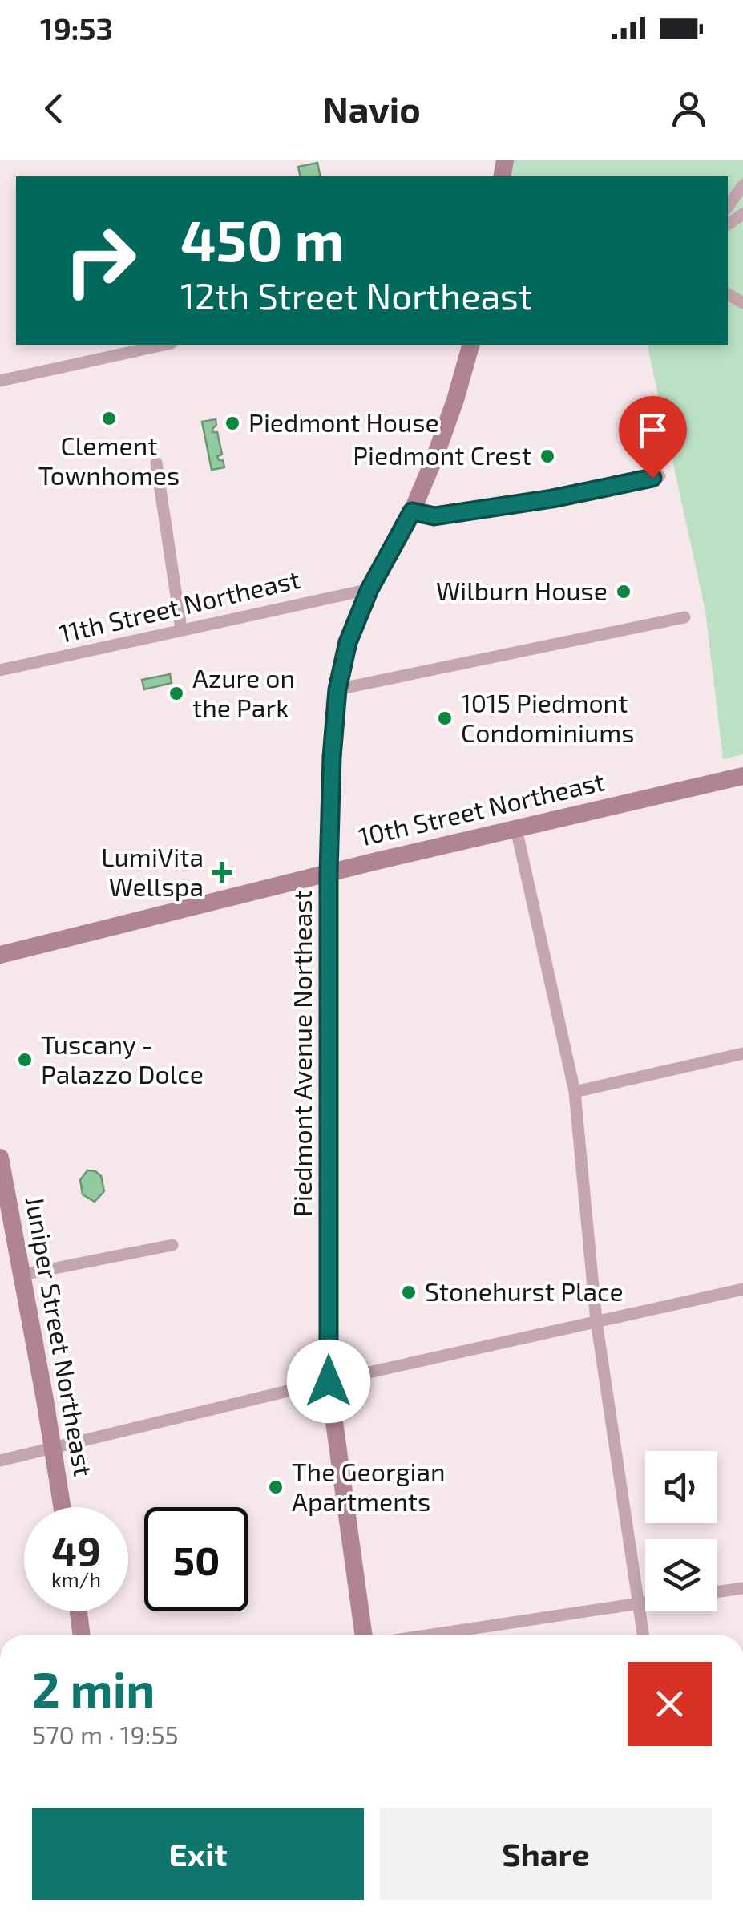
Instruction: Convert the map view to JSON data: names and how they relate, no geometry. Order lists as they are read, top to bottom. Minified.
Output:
{"streets":{"main road":["10th Street Northeast","Piedmont Avenue Northeast","Juniper Street Northeast"],"street":["11th Street Northeast"]},"crossings":[["11th Street Northeast","Piedmont Avenue Northeast"],["10th Street Northeast","Piedmont Avenue Northeast"]],"places":{"other":["Clement Townhomes","Piedmont House","Piedmont Crest","Wilburn House","Azure on the Park","1015 Piedmont Condominiums","Tuscany - Palazzo Dolce","Stonehurst Place","The Georgian Apartments"],"health":["LumiVita Wellspa"]},"page":{"status":"19:53","header":"Navio","turn":["450 m","12th Street Northeast"],"speed":"49 km/h","limit":"50","heading":["2 min","570 m · 19:55"],"buttons":["Exit","Share"]}}
